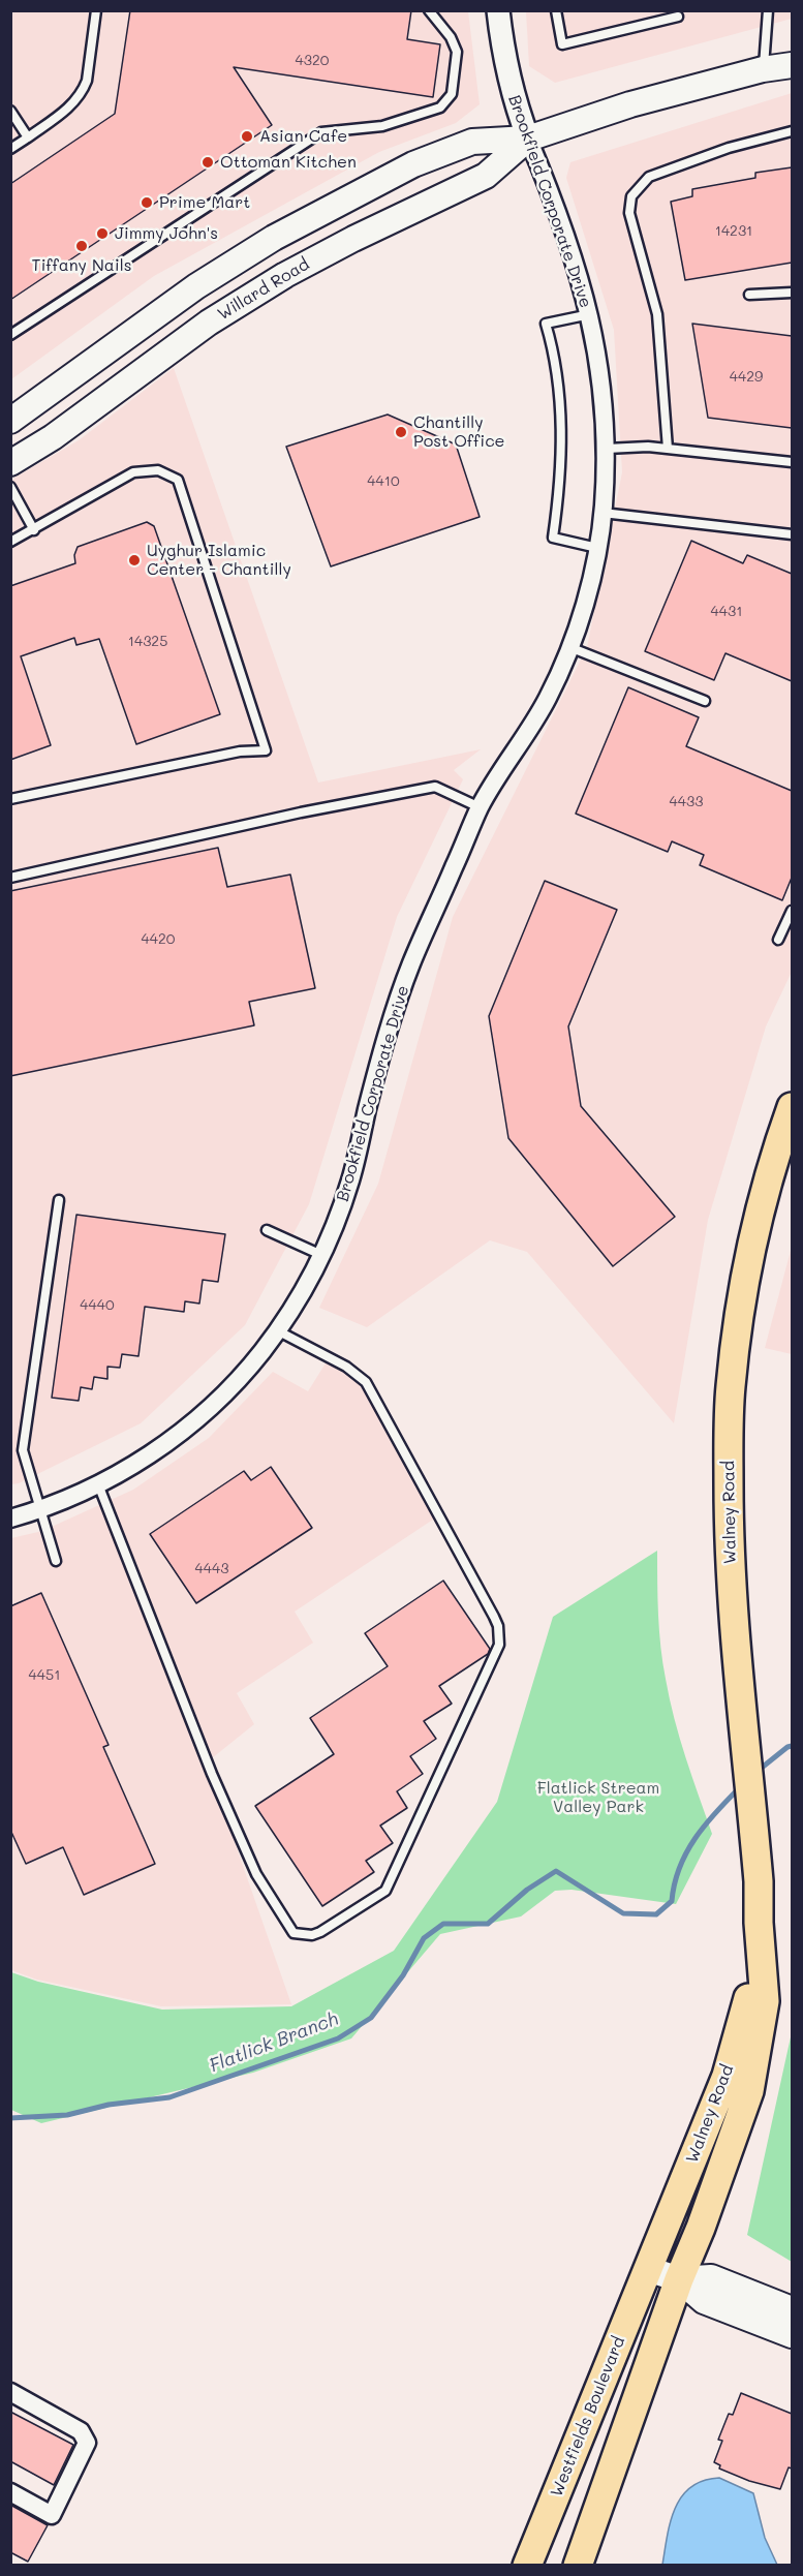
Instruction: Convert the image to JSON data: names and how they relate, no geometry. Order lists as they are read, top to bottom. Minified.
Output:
{"streets":{"main road":["Willard Road","Walney Road","Westfields Boulevard"],"street":["Brookfield Corporate Drive"]},"crossings":[["Brookfield Corporate Drive","Willard Road"],["Walney Road","Westfields Boulevard"]],"water":["Flatlick Branch"],"parks":["Flatlick Stream Valley Park"],"places":["Asian Cafe","Ottoman Kitchen","Prime Mart","Jimmy John's","Tiffany Nails","Chantilly Post Office","Uyghur Islamic Center - Chantilly"],"house_numbers":["4320","14231","4429","4410","4431","14325","4433","4420","4440","4443","4451"]}
